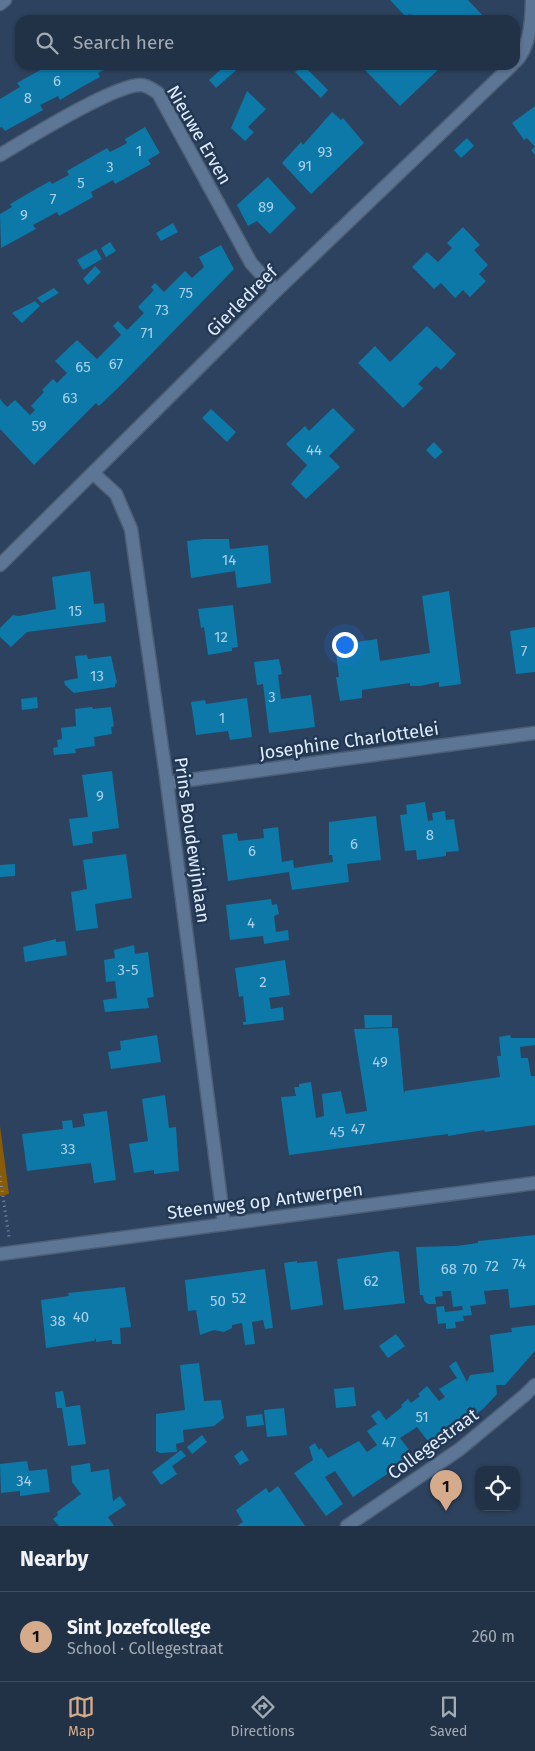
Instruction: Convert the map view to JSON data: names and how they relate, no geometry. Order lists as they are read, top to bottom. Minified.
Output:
{"streets":{"street":["Nieuwe Erven","Gierledreef","Josephine Charlottelei","Prins Boudewijnlaan","Steenweg op Antwerpen","Collegestraat"]},"crossings":[["Nieuwe Erven","Gierledreef"],["Gierledreef","Prins Boudewijnlaan"],["Josephine Charlottelei","Prins Boudewijnlaan"],["Prins Boudewijnlaan","Steenweg op Antwerpen"]],"house_numbers":["6","8","1","93","91","3","5","7","89","9","75","73","71","67","65","63","59","44","14","15","12","7","13","3","1","9","8","6","6","4","3-5","2","49","47","45","33","74","72","68","70","62","52","50","40","38","51","47","34"],"page":{"search":"Search here","pins":"1","heading":"Nearby","list":[{"mark":"1","name":"Sint Jozefcollege","note":"School · Collegestraat","value":"260 m"}],"nav":["Map","Directions","Saved"]}}
